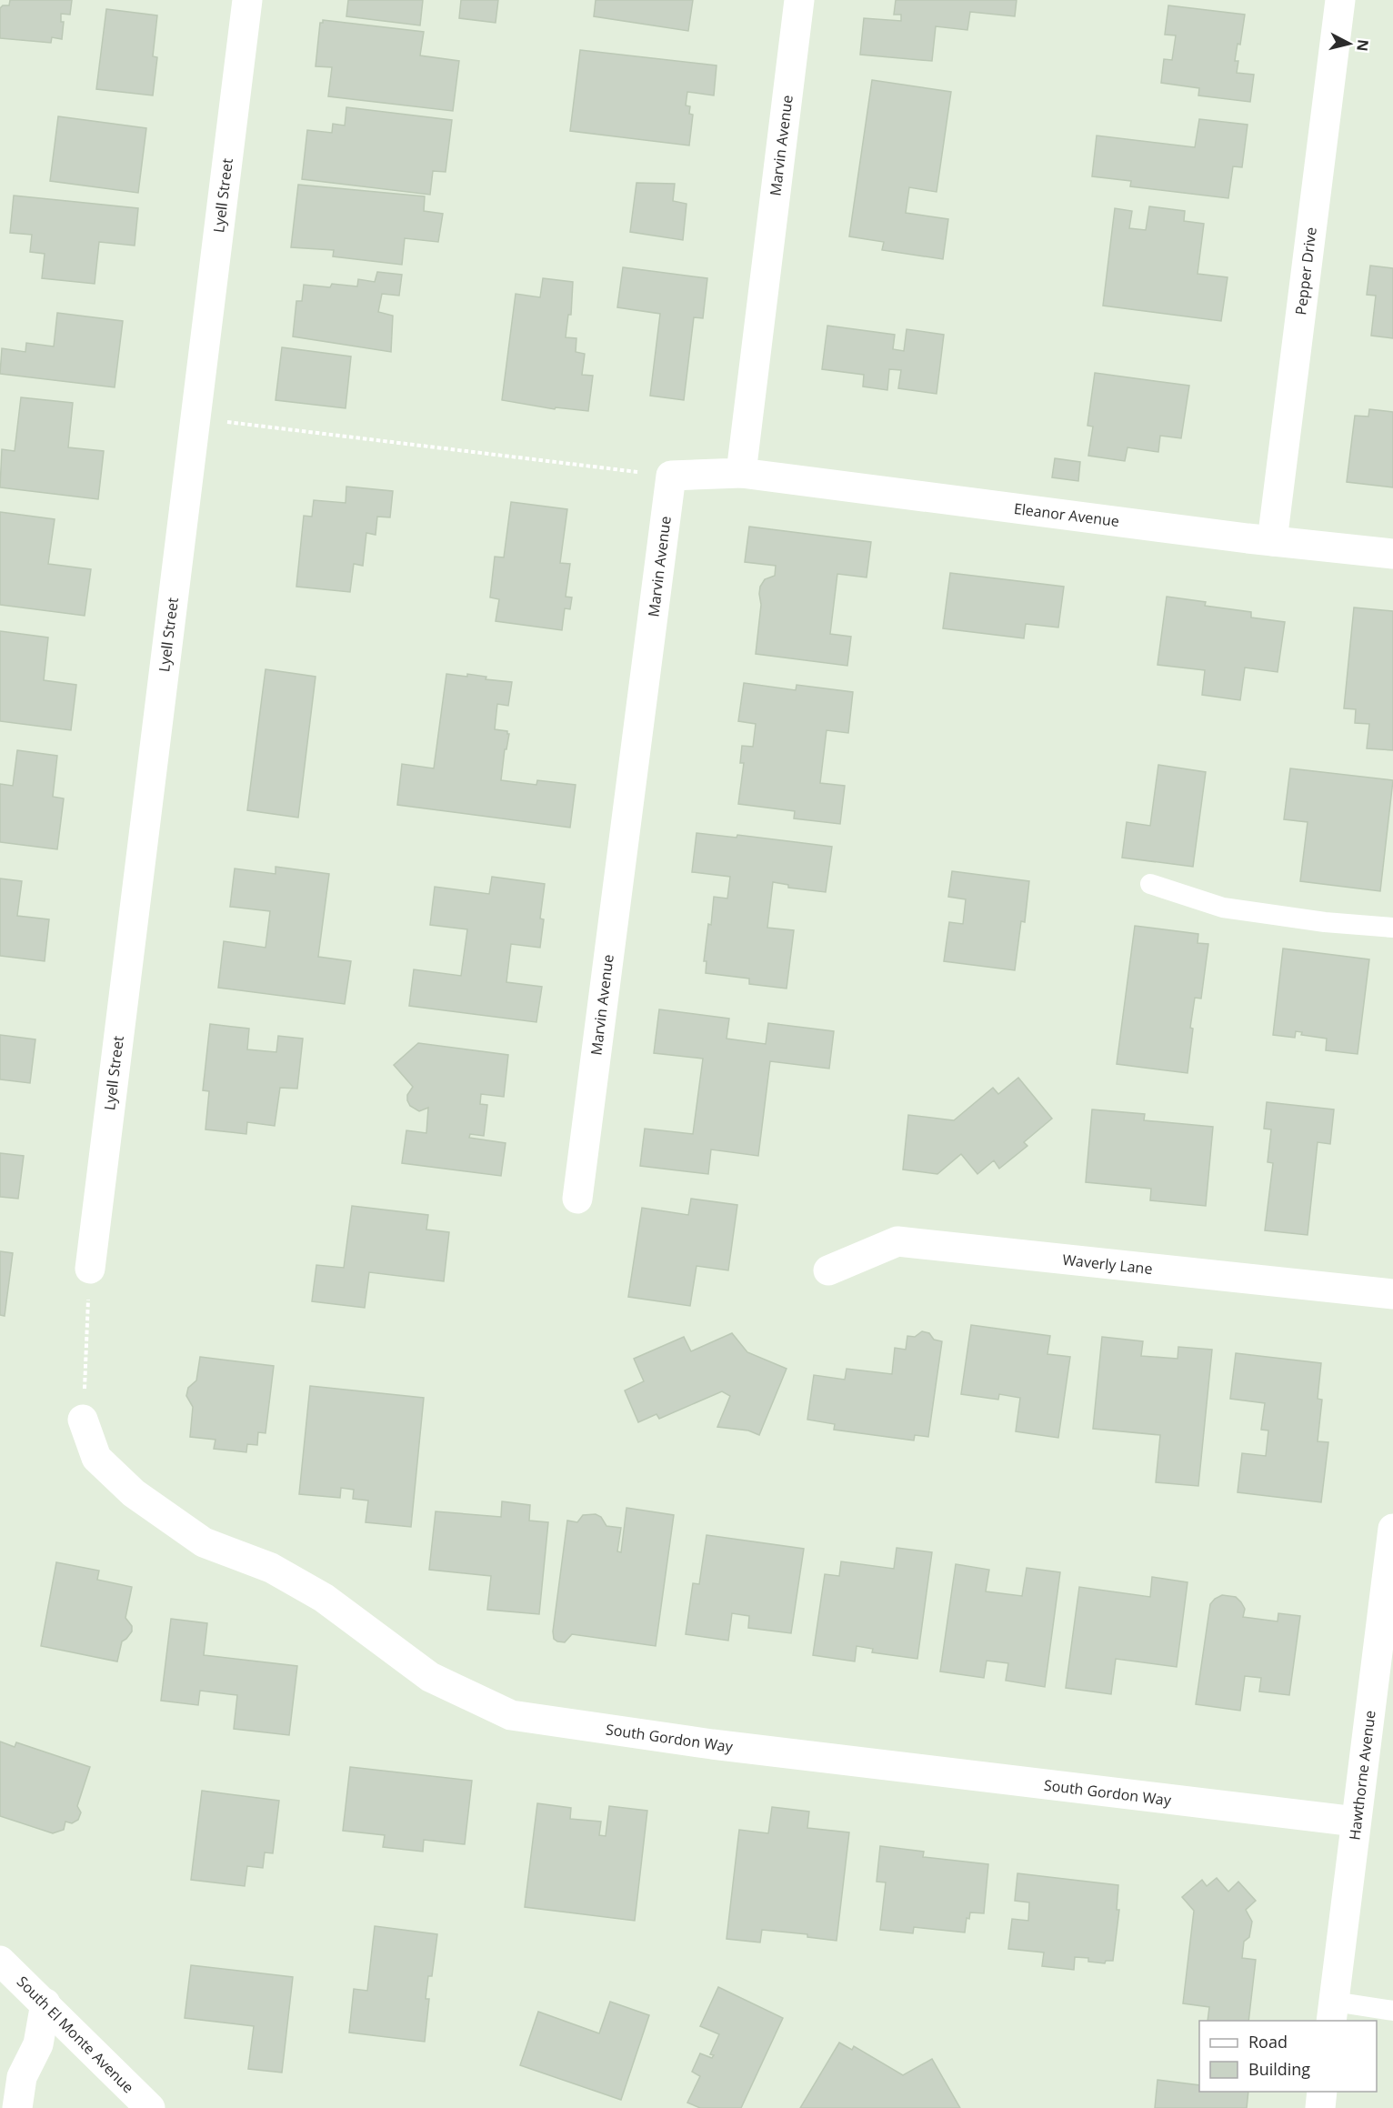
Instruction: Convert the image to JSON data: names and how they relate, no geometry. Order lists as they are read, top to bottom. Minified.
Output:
{"streets":{"street":["Marvin Avenue","Lyell Street","Pepper Drive","Eleanor Avenue","Waverly Lane","South Gordon Way","Hawthorne Avenue","South El Monte Avenue"]},"crossings":[["Marvin Avenue","Eleanor Avenue"],["Pepper Drive","Eleanor Avenue"],["South Gordon Way","Hawthorne Avenue"]],"legend":["Road","Building"],"north":"right"}
